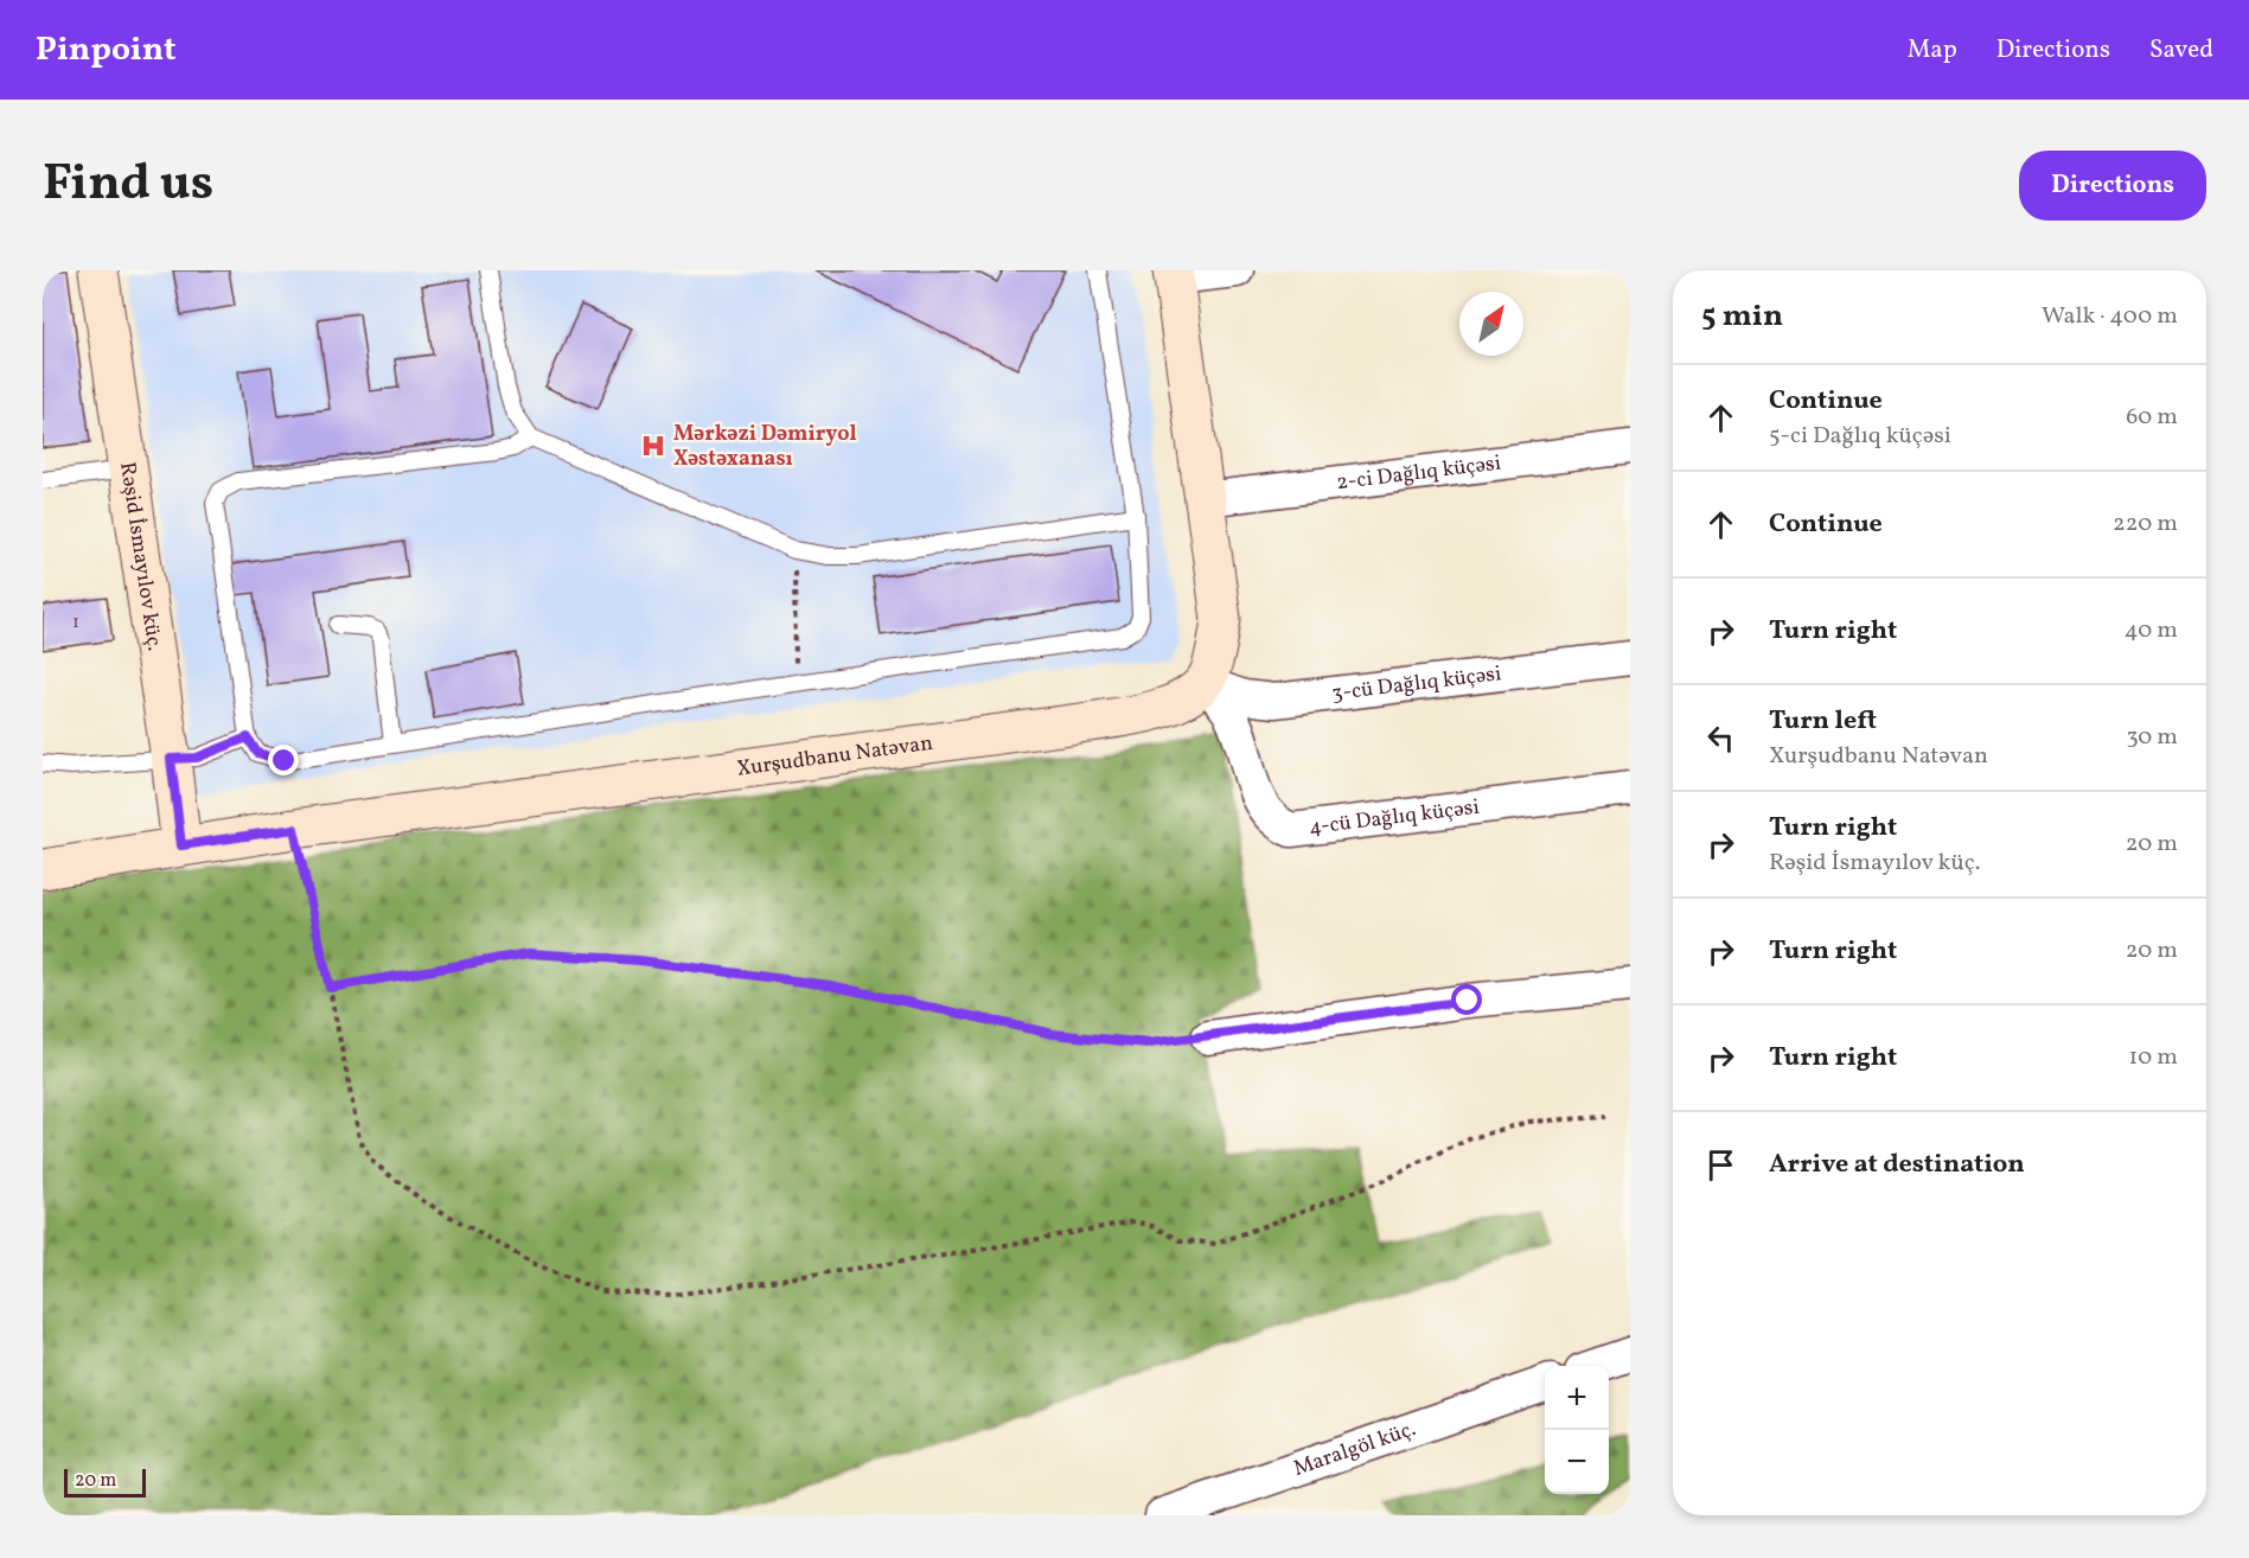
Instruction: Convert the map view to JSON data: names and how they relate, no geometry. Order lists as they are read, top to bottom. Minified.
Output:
{"streets":{"main road":["Rəşid İsmayılov küç.","Xurşudbanu Natəvan"],"street":["2-ci Dağlıq küçəsi","3-cü Dağlıq küçəsi","4-cü Dağlıq küçəsi","Maralgöl küç."]},"crossings":[["Rəşid İsmayılov küç.","Xurşudbanu Natəvan"],["3-cü Dağlıq küçəsi","Xurşudbanu Natəvan"],["3-cü Dağlıq küçəsi","4-cü Dağlıq küçəsi"],["Xurşudbanu Natəvan","4-cü Dağlıq küçəsi"]],"places":{"hospital":["Mərkəzi Dəmiryol Xəstəxanası"]},"house_numbers":["1"],"scale_bar":"20 m","north":"top right","page":{"header":"Pinpoint","nav":["Map","Directions","Saved"],"title":"Find us","buttons":"Directions","heading":["5 min","Walk · 400 m"],"list":[["Continue","5-ci Dağlıq küçəsi","60 m"],["Continue","220 m"],["Turn right","40 m"],["Turn left","Xurşudbanu Natəvan","30 m"],["Turn right","Rəşid İsmayılov küç.","20 m"],["Turn right","20 m"],["Turn right","10 m"],"Arrive at destination"],"map_buttons":["+","−"],"scale":"20 m"}}
